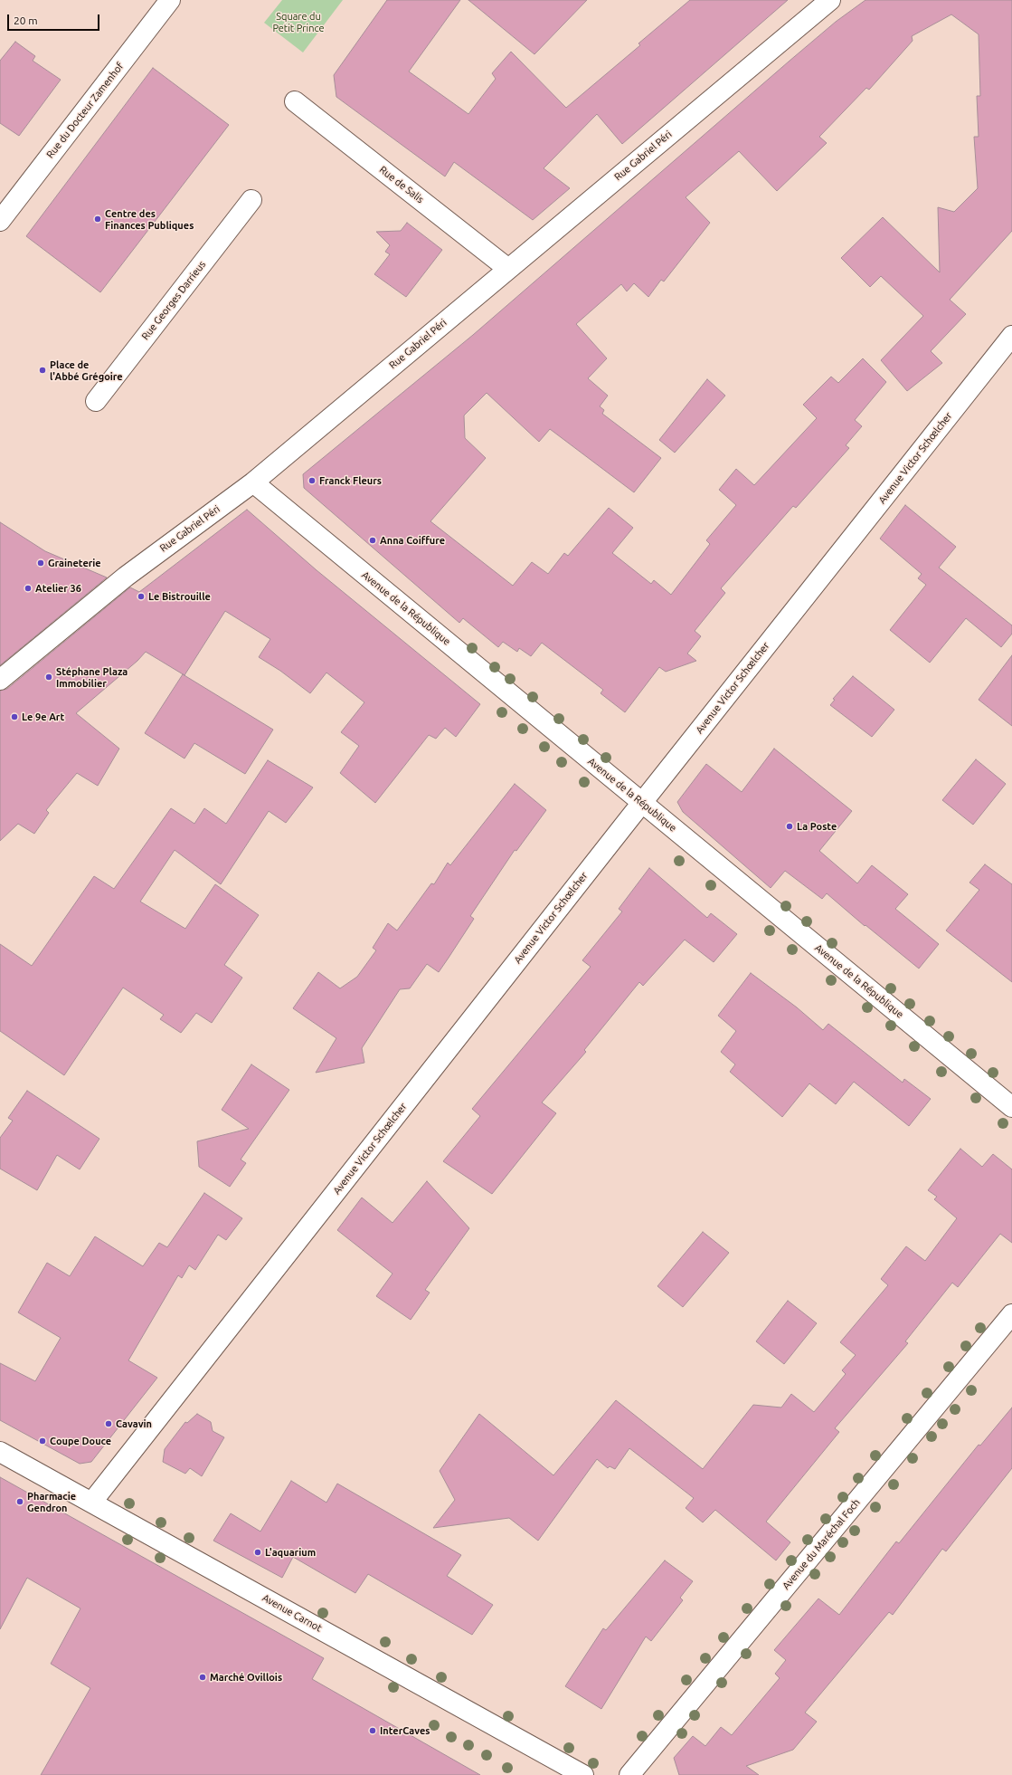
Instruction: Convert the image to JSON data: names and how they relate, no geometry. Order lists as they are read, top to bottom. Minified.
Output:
{"streets":{"street":["Rue du Docteur Zamenhof","Rue Gabriel Péri","Rue de Salis","Rue Georges Darrieus","Avenue Victor Schœlcher","Avenue de la République","Avenue du Maréchal Foch","Avenue Carnot"]},"crossings":[["Rue Gabriel Péri","Rue de Salis"],["Rue Gabriel Péri","Avenue de la République"],["Avenue Victor Schœlcher","Avenue de la République"],["Avenue Victor Schœlcher","Avenue Carnot"]],"parks":["Square du Petit Prince"],"places":["Centre des Finances Publiques","Place de l'Abbé Grégoire","Franck Fleurs","Anna Coiffure","Graineterie","Atelier 36","Le Bistrouille","Stéphane Plaza Immobilier","Le 9e Art","La Poste","Cavavin","Coupe Douce","Pharmacie Gendron","L'aquarium","Marché Ovillois","InterCaves"],"scale_bar":"20 m"}
